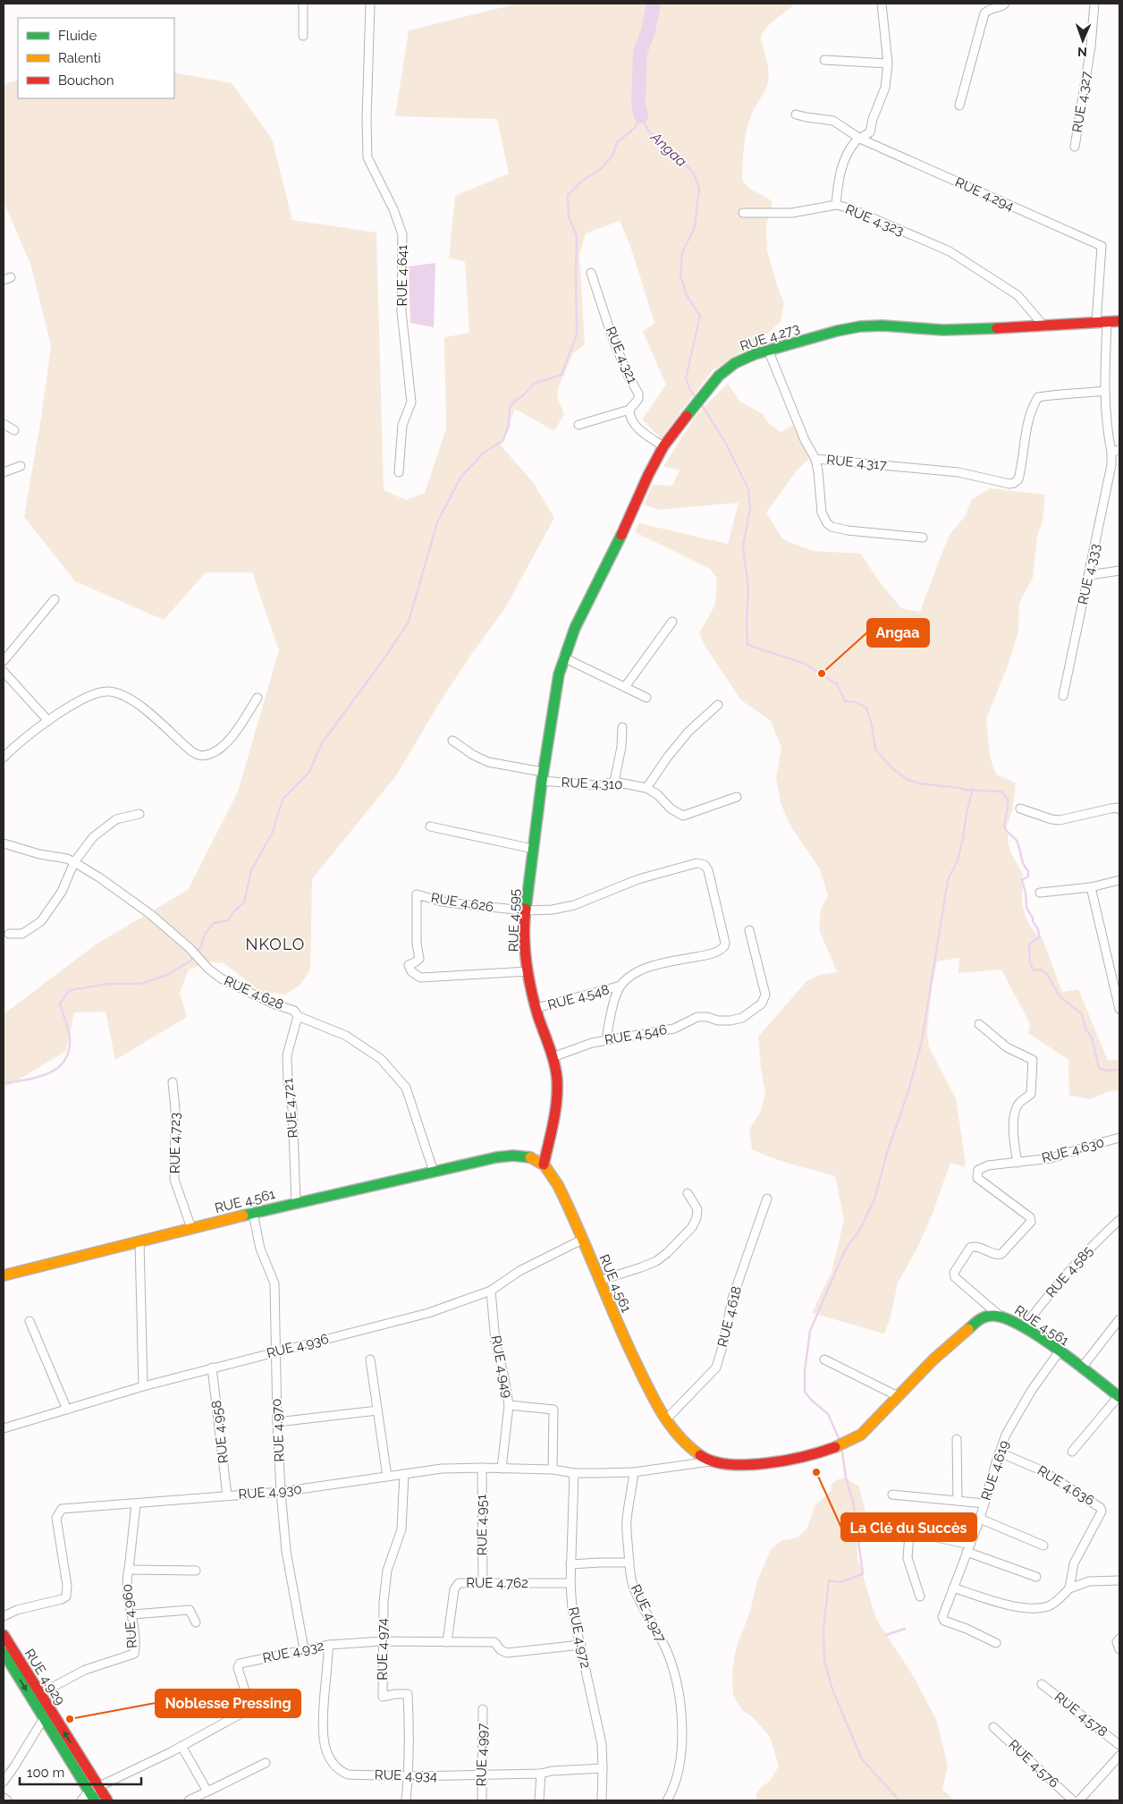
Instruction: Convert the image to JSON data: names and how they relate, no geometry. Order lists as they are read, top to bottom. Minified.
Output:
{"streets":{"main road":["RUE 4.273","RUE 4.595","RUE 4.561","RUE 4.929"],"street":["RUE 4.327","RUE 4.294","RUE 4.323","RUE 4.641","RUE 4.321","RUE 4.317","RUE 4.333","RUE 4.310","RUE 4.626","RUE 4.628","RUE 4.548","RUE 4.546","RUE 4.721","RUE 4.723","RUE 4.630","RUE 4.585","RUE 4.618","RUE 4.936","RUE 4.949","RUE 4.970","RUE 4.958","RUE 4.619","RUE 4.636","RUE 4.930","RUE 4.951","RUE 4.762","RUE 4.927","RUE 4.960","RUE 4.972","RUE 4.974","RUE 4.932","RUE 4.578","RUE 4.997","RUE 4.576","RUE 4.934"]},"crossings":[["RUE 4.294","RUE 4.323"],["RUE 4.294","RUE 4.273"],["RUE 4.323","RUE 4.273"],["RUE 4.273","RUE 4.317"],["RUE 4.273","RUE 4.595"],["RUE 4.310","RUE 4.595"],["RUE 4.626","RUE 4.595"],["RUE 4.626","RUE 4.548"],["RUE 4.595","RUE 4.548"],["RUE 4.595","RUE 4.546"],["RUE 4.595","RUE 4.561"],["RUE 4.628","RUE 4.721"],["RUE 4.628","RUE 4.561"],["RUE 4.721","RUE 4.561"],["RUE 4.723","RUE 4.561"],["RUE 4.630","RUE 4.561"],["RUE 4.561","RUE 4.585"],["RUE 4.561","RUE 4.618"],["RUE 4.561","RUE 4.936"],["RUE 4.561","RUE 4.970"],["RUE 4.561","RUE 4.619"],["RUE 4.936","RUE 4.949"],["RUE 4.936","RUE 4.970"],["RUE 4.936","RUE 4.958"],["RUE 4.949","RUE 4.930"],["RUE 4.970","RUE 4.930"],["RUE 4.970","RUE 4.932"],["RUE 4.958","RUE 4.930"],["RUE 4.619","RUE 4.636"],["RUE 4.930","RUE 4.951"],["RUE 4.930","RUE 4.927"],["RUE 4.930","RUE 4.960"],["RUE 4.930","RUE 4.972"],["RUE 4.930","RUE 4.974"],["RUE 4.951","RUE 4.762"],["RUE 4.762","RUE 4.972"],["RUE 4.762","RUE 4.932"],["RUE 4.960","RUE 4.929"],["RUE 4.972","RUE 4.932"],["RUE 4.972","RUE 4.934"],["RUE 4.974","RUE 4.932"],["RUE 4.974","RUE 4.934"],["RUE 4.932","RUE 4.929"],["RUE 4.932","RUE 4.934"],["RUE 4.997","RUE 4.934"]],"districts":["NKOLO"],"water":["Angaa"],"places":["Angaa","La Clé du Succès","Noblesse Pressing"],"legend":["Fluide","Ralenti","Bouchon"],"scale_bar":"100 m","north":"bottom"}
